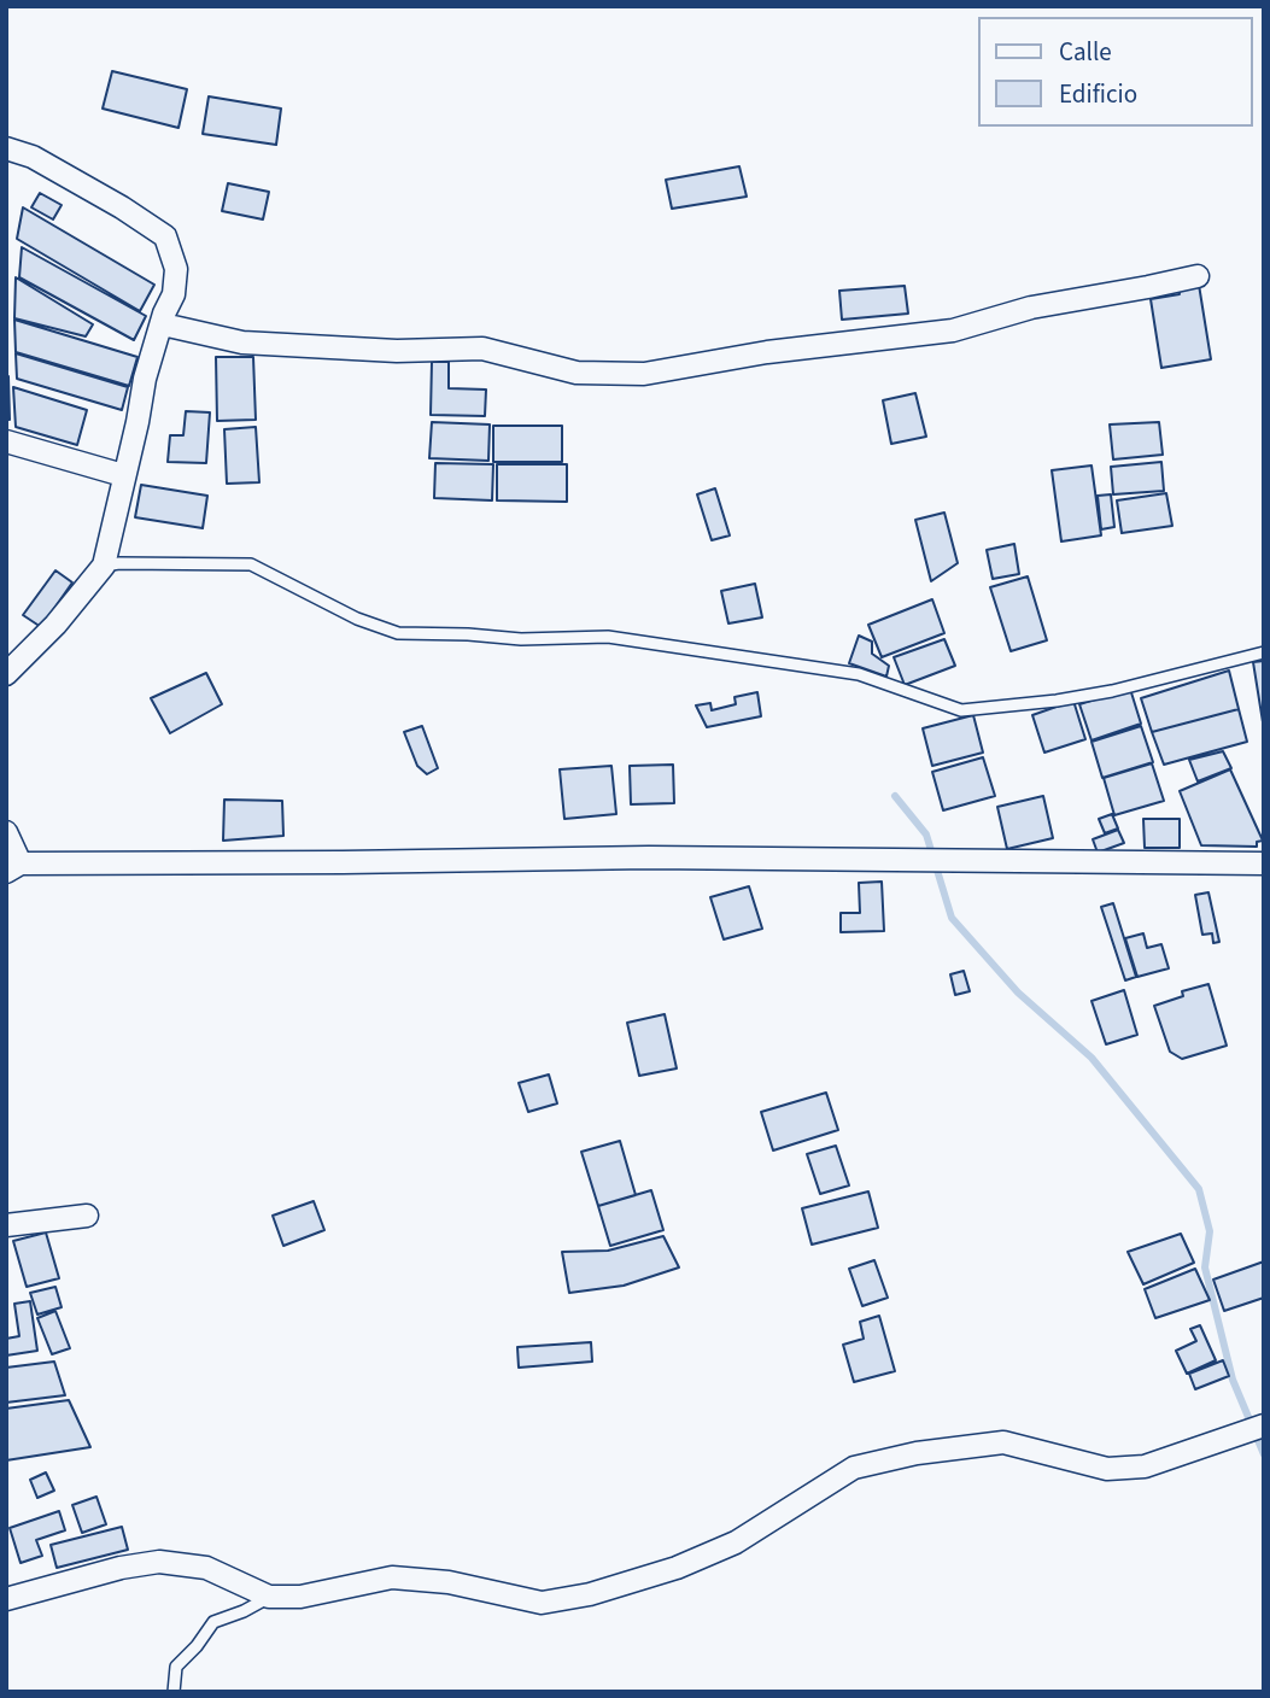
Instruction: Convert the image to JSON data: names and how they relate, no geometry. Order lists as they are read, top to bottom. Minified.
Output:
{"legend":["Calle","Edificio"]}
